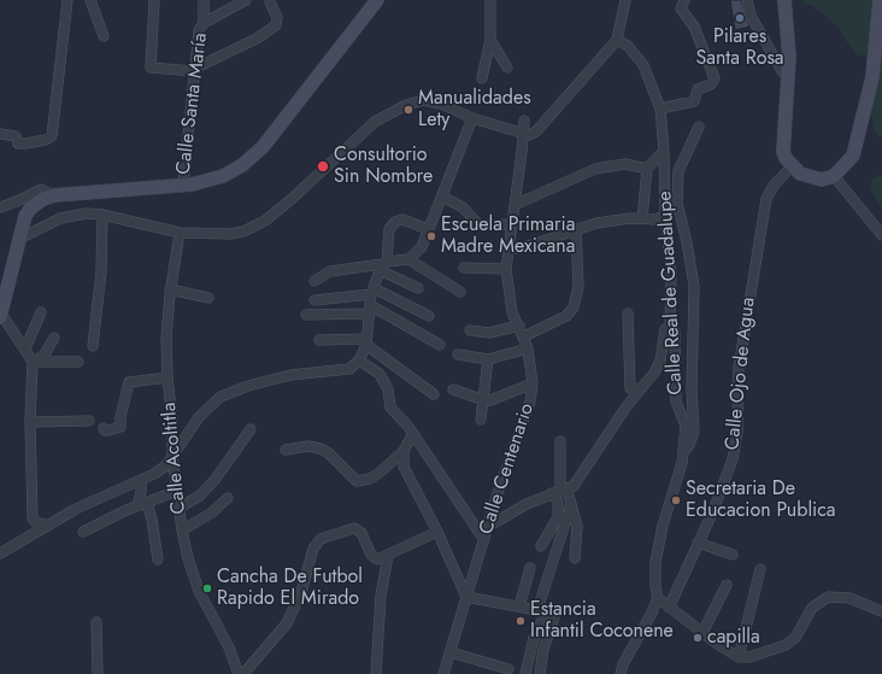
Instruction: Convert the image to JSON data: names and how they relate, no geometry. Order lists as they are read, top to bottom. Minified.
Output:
{"streets":{"street":["Calle Santa María","Calle Real de Guadalupe","Calle Ojo de Agua","Calle Acoltitla","Calle Centenario"]},"places":["Pilares Santa Rosa","Manualidades Lety","Consultorio Sin Nombre","Escuela Primaria Madre Mexicana","Secretaria De Educacion Publica","Cancha De Futbol Rapido El Mirado","Estancia Infantil Coconene","capilla"]}
